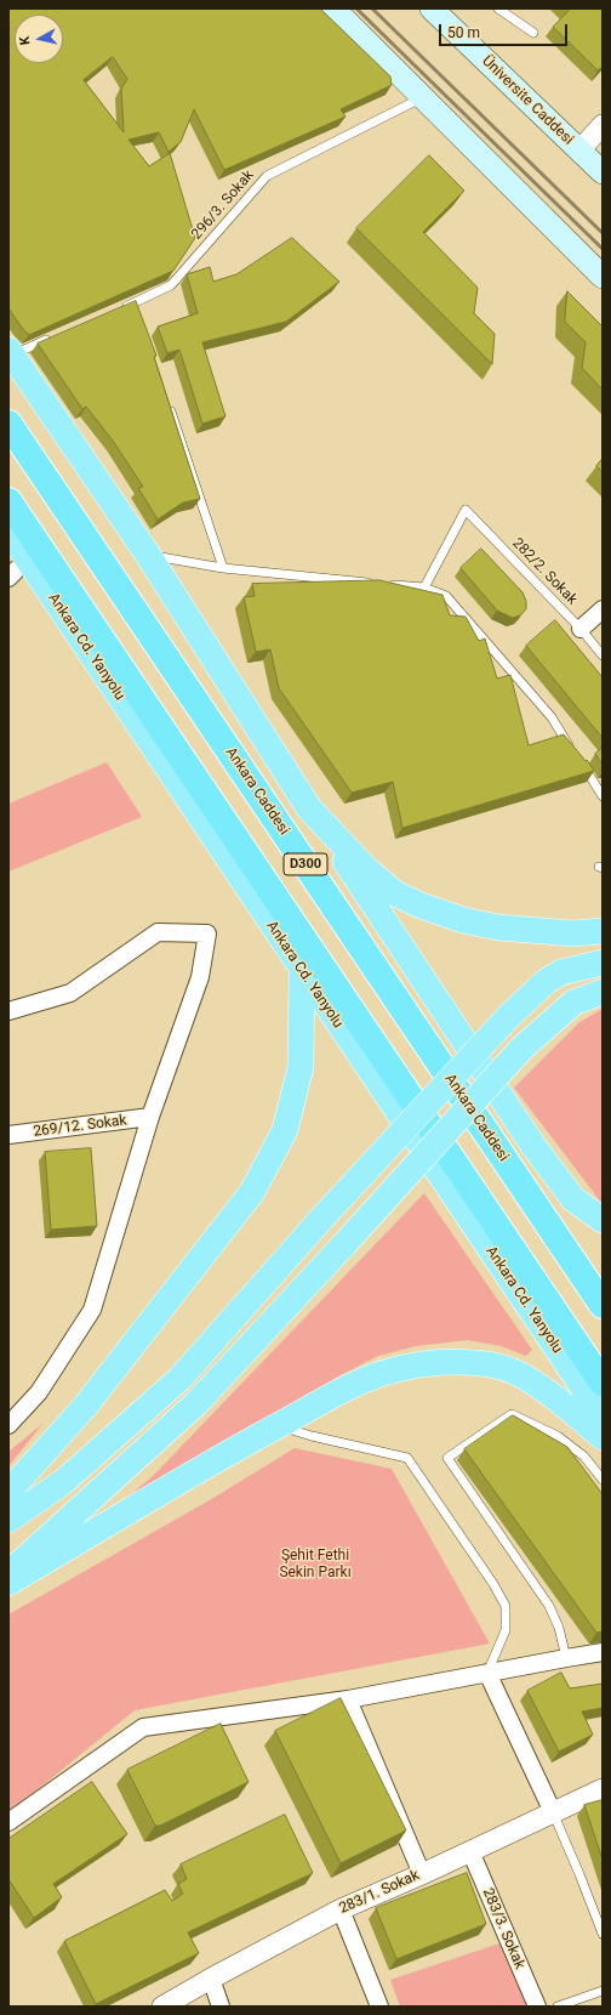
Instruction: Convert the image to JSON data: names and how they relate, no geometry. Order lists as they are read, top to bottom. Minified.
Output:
{"streets":{"highway":["Ankara Caddesi","D300"],"main road":["Üniversite Caddesi","Ankara Cd. Yanyolu"],"street":["269/12. Sokak","283/1. Sokak","283/3. Sokak"],"lane":["296/3. Sokak","282/2. Sokak"]},"crossings":[["283/1. Sokak","283/3. Sokak"]],"parks":["Şehit Fethi Sekin Parkı"],"scale_bar":"50 m","north":"left"}
